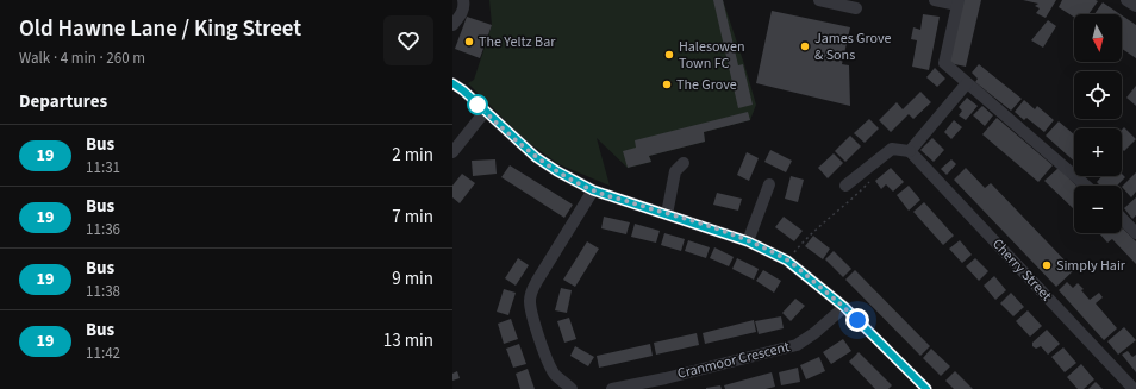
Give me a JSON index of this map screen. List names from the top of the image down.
{
  "streets": {
    "street": ["Cherry Street", "Cranmoor Crescent"]
  },
  "places": [
    "The Yeltz Bar",
    "James Grove & Sons",
    "Halesowen Town FC",
    "The Grove",
    "Simply Hair"
  ],
  "lines": ["bus line 19"],
  "north": "bottom",
  "page": {
    "heading": [
      ["Old Hawne Lane / King Street", "Walk · 4 min · 260 m"],
      "Departures"
    ],
    "map_buttons": ["+", "−"],
    "list": [
      {
        "mark": "19",
        "name": "Bus",
        "note": "11:31",
        "value": "2 min"
      },
      {
        "mark": "19",
        "name": "Bus",
        "note": "11:36",
        "value": "7 min"
      },
      {
        "mark": "19",
        "name": "Bus",
        "note": "11:38",
        "value": "9 min"
      },
      {
        "mark": "19",
        "name": "Bus",
        "note": "11:42",
        "value": "13 min"
      }
    ]
  }
}
